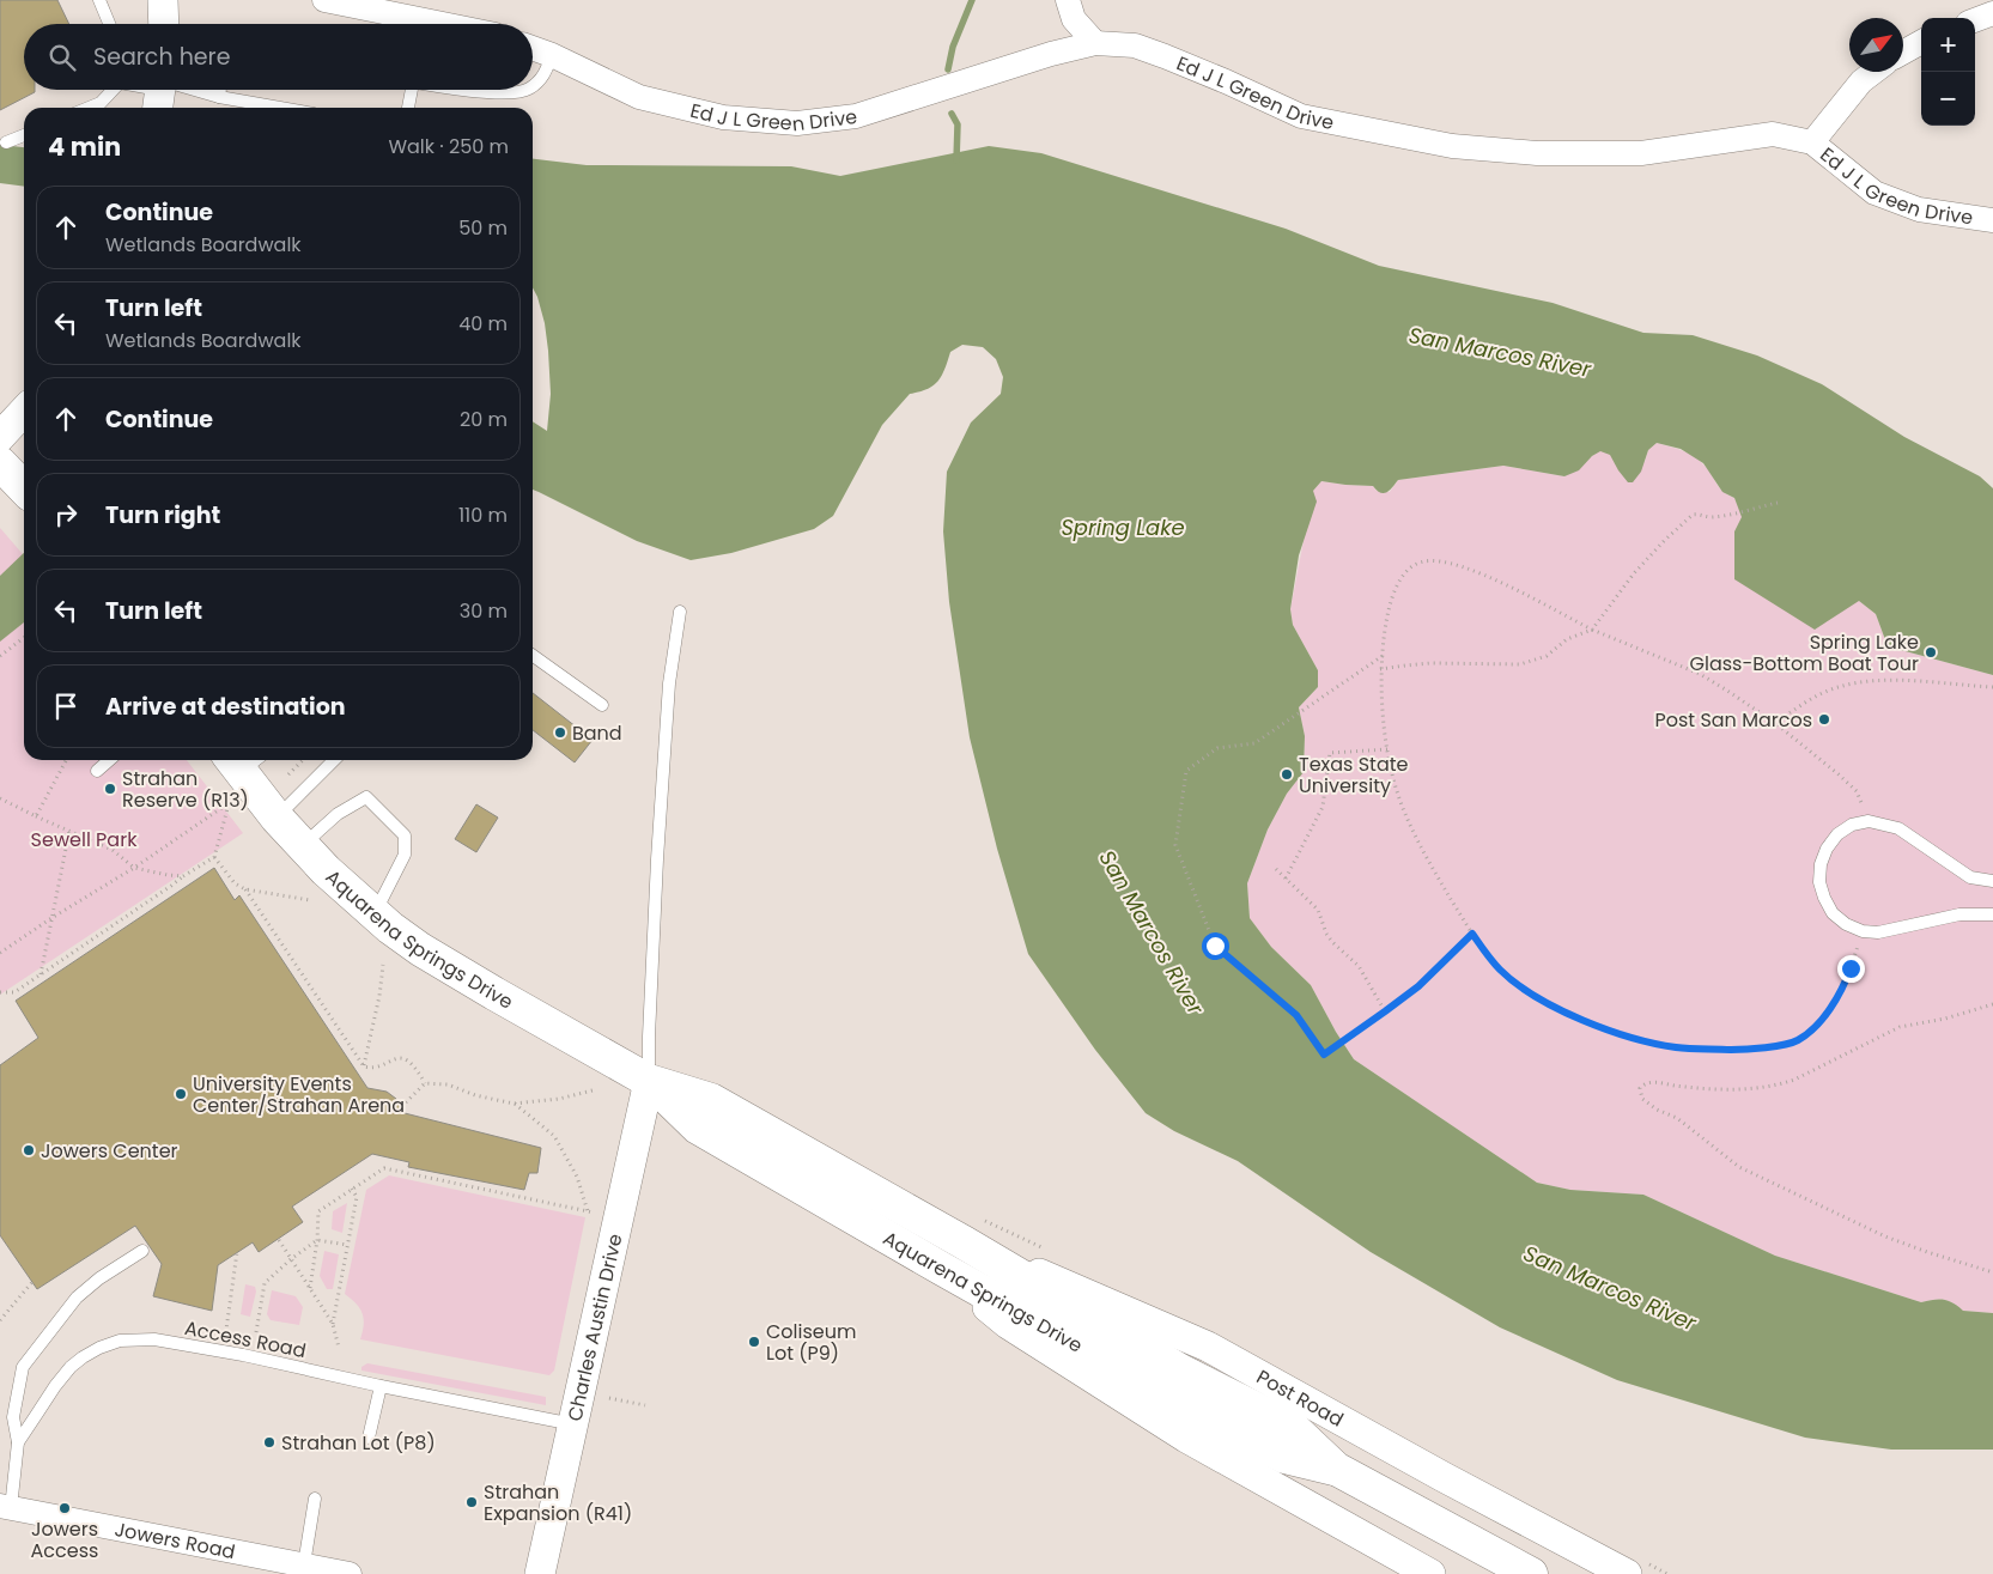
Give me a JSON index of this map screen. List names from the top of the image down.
{
  "streets": {
    "main road": ["Aquarena Springs Drive"],
    "street": [
      "Ed J L Green Drive",
      "Charles Austin Drive",
      "Post Road",
      "Jowers Road"
    ],
    "lane": ["Access Road"]
  },
  "crossings": [
    ["Aquarena Springs Drive", "Charles Austin Drive"],
    ["Aquarena Springs Drive", "Post Road"],
    ["Charles Austin Drive", "Access Road"],
    ["Access Road", "Jowers Road"]
  ],
  "water": ["San Marcos River", "Spring Lake"],
  "parks": ["Sewell Park"],
  "places": [
    "Spring Lake Glass-Bottom Boat Tour",
    "Post San Marcos",
    "Band",
    "Texas State University",
    "Strahan Reserve (R13)",
    "University Events Center/Strahan Arena",
    "Jowers Center",
    "Coliseum Lot (P9)",
    "Strahan Lot (P8)",
    "Strahan Expansion (R41)",
    "Jowers Access"
  ],
  "north": "top right",
  "page": {
    "map_buttons": ["+", "−"],
    "search": "Search here",
    "heading": ["4 min", "Walk · 250 m"],
    "list": [
      ["Continue", "Wetlands Boardwalk", "50 m"],
      ["Turn left", "Wetlands Boardwalk", "40 m"],
      ["Continue", "20 m"],
      ["Turn right", "110 m"],
      ["Turn left", "30 m"],
      "Arrive at destination"
    ]
  }
}
